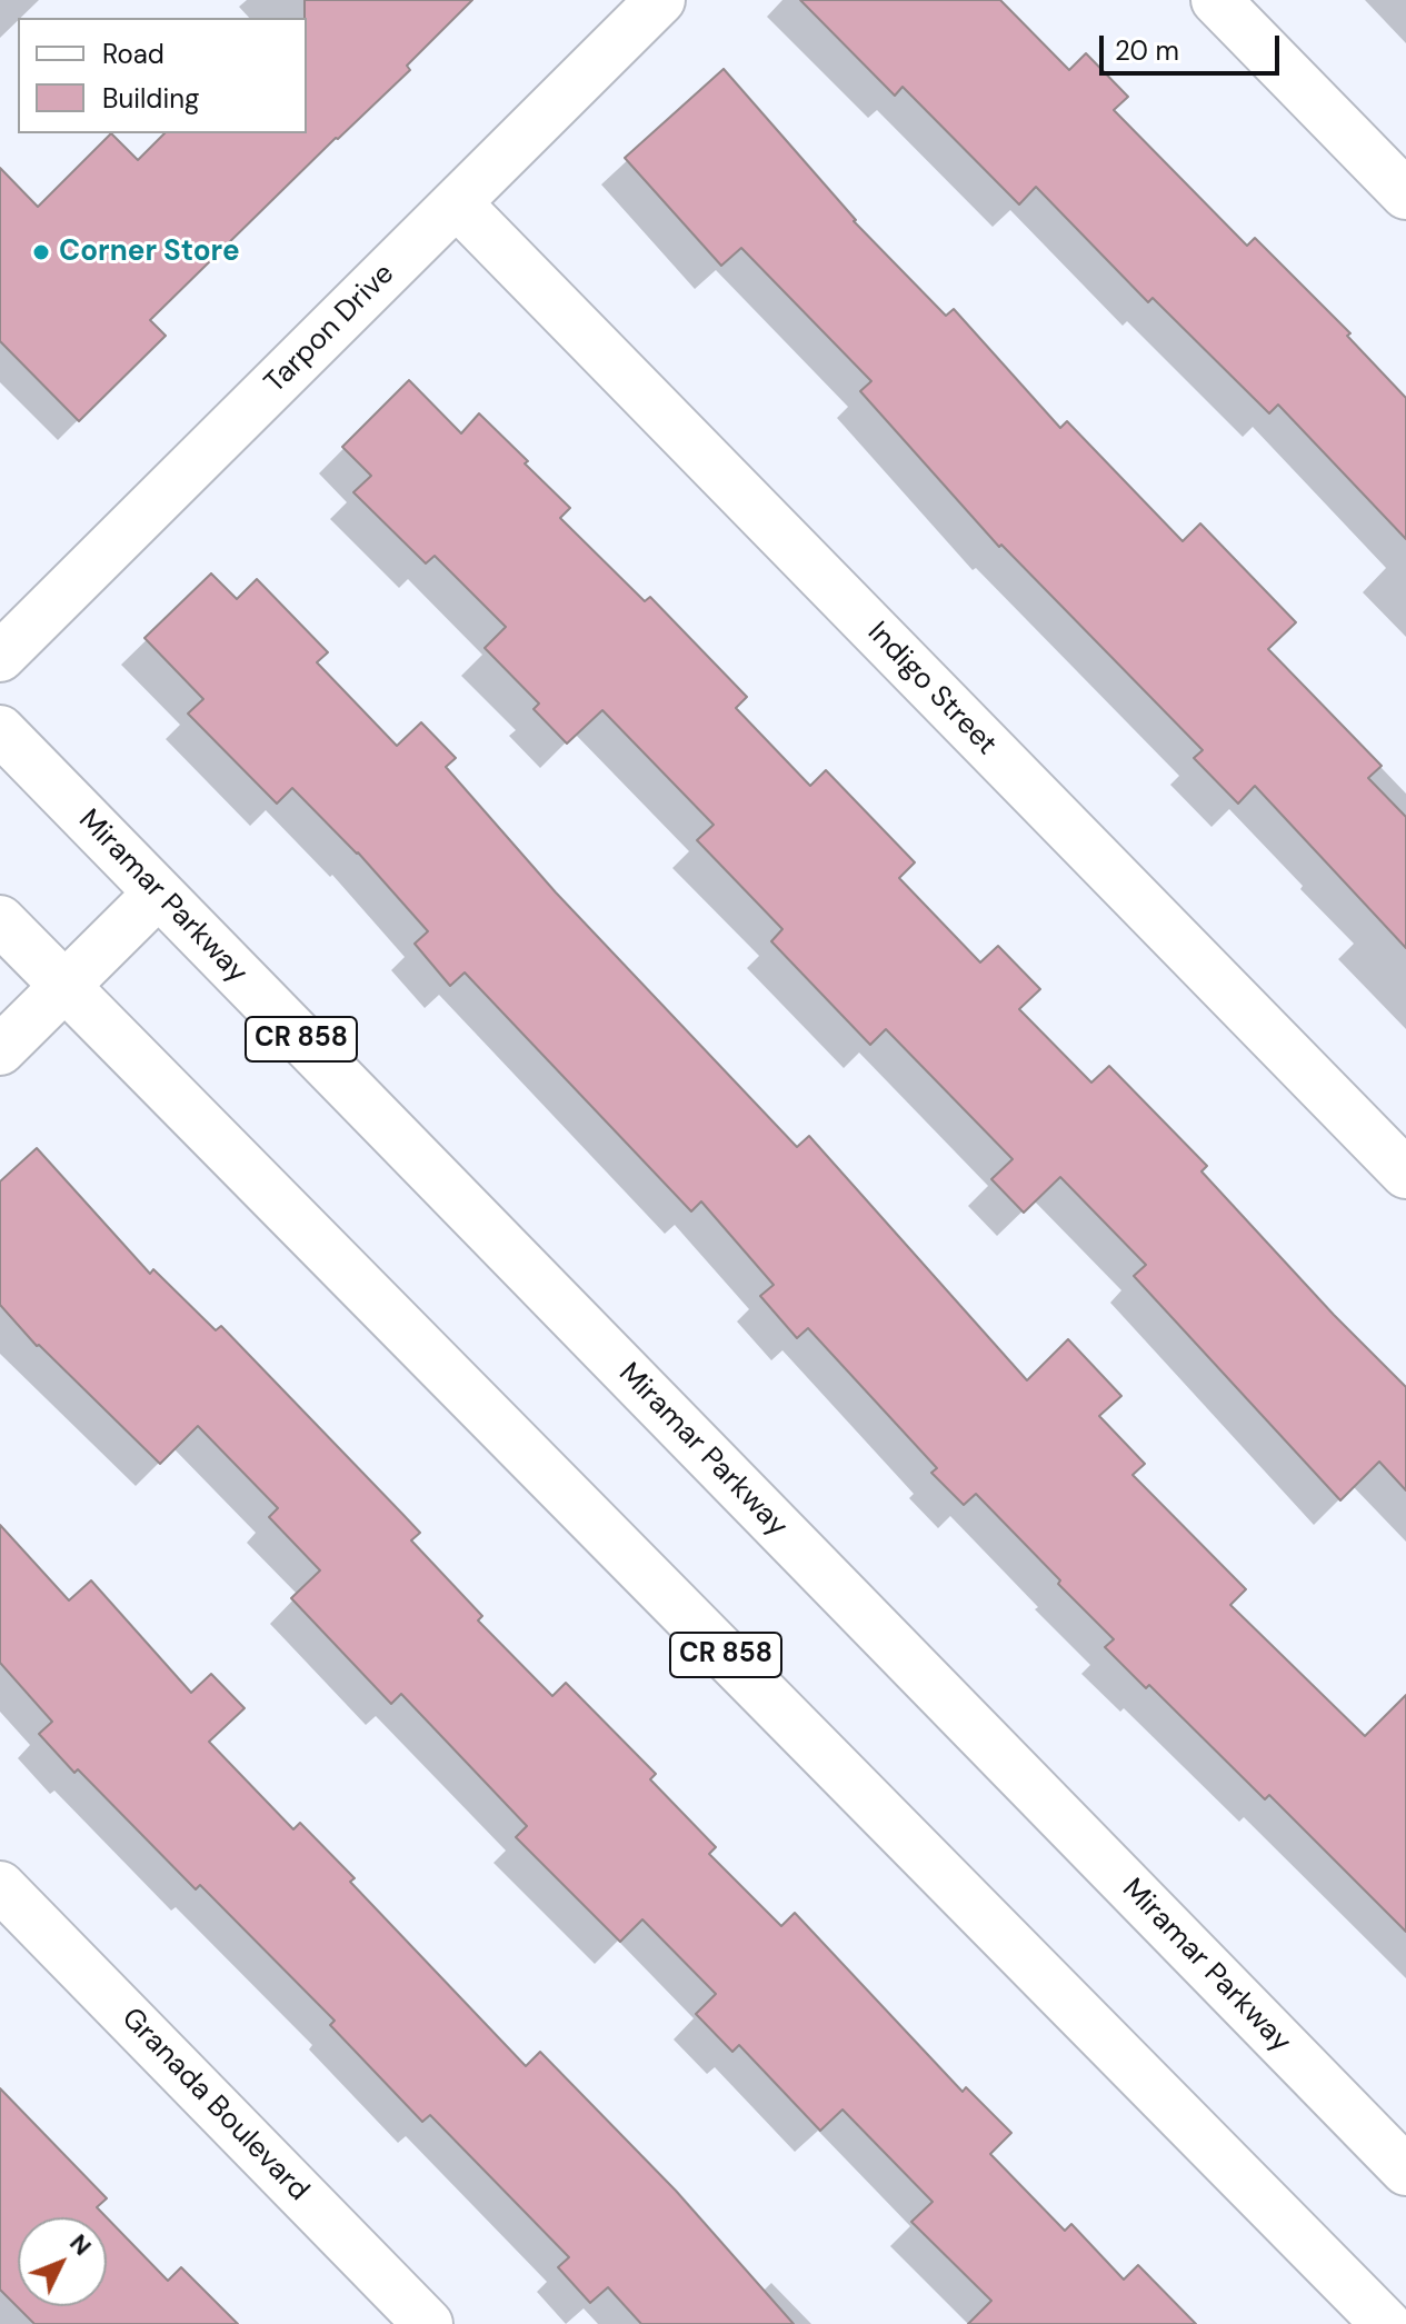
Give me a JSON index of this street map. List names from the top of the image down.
{
  "streets": {
    "main road": [
      "Tarpon Drive",
      "Indigo Street",
      "Miramar Parkway",
      "CR 858",
      "Granada Boulevard"
    ]
  },
  "crossings": [
    ["Tarpon Drive", "Indigo Street"]
  ],
  "places": ["Corner Store"],
  "legend": ["Road", "Building"],
  "scale_bar": "20 m",
  "north": "top right"
}
